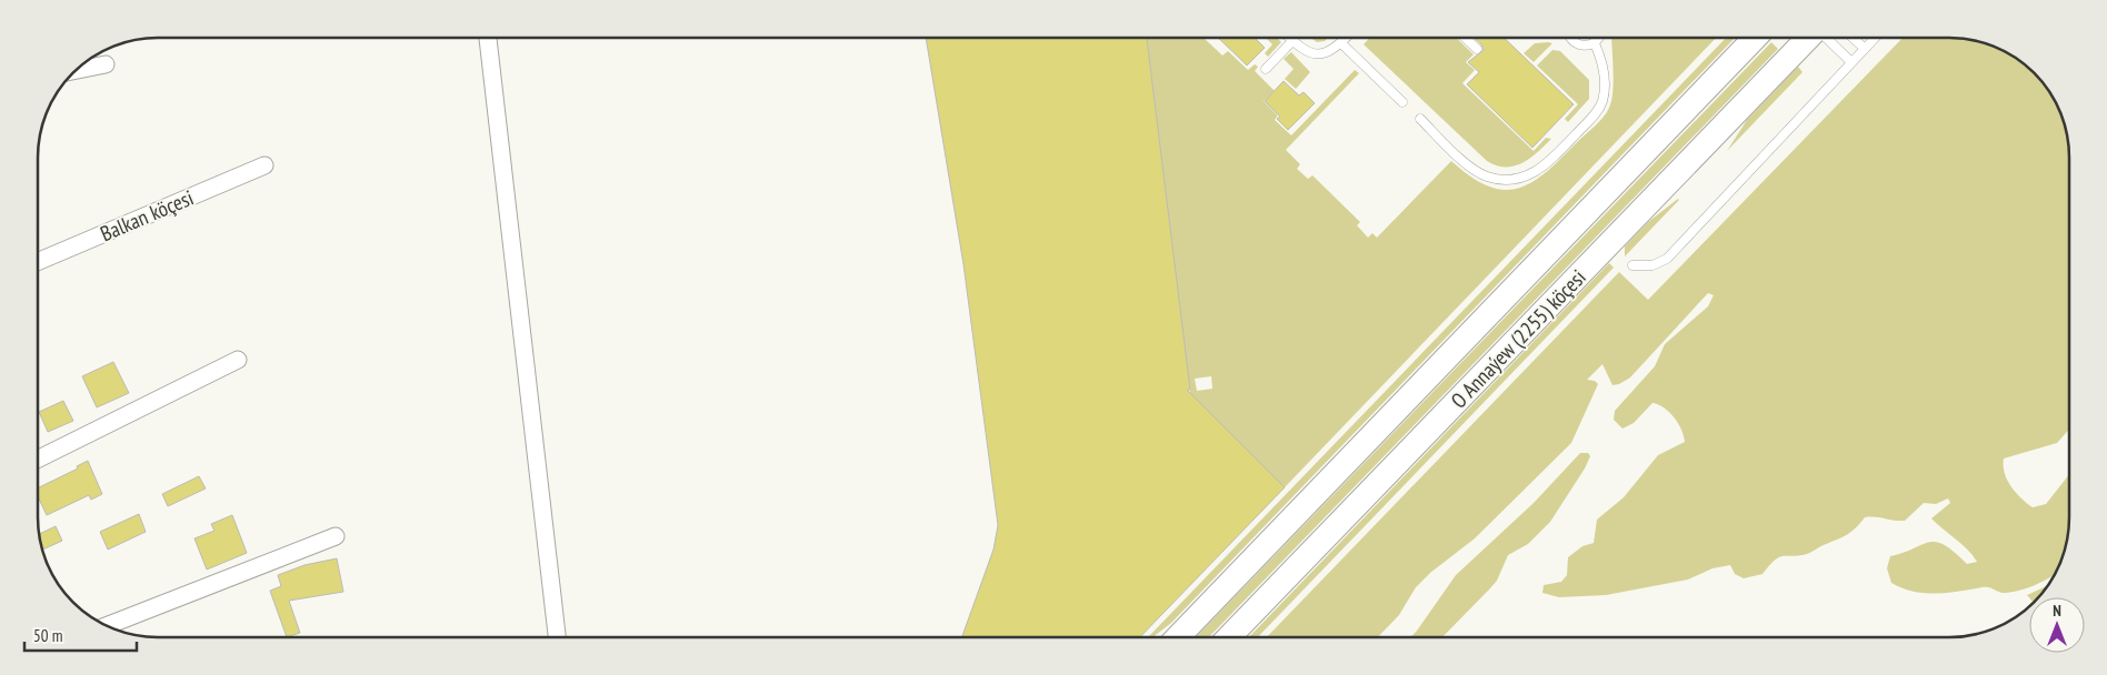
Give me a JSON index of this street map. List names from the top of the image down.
{
  "streets": {
    "main road": ["O Annaýew (2255) köçesi"],
    "street": ["Balkan köçesi"]
  },
  "scale_bar": "50 m",
  "north": "top"
}
